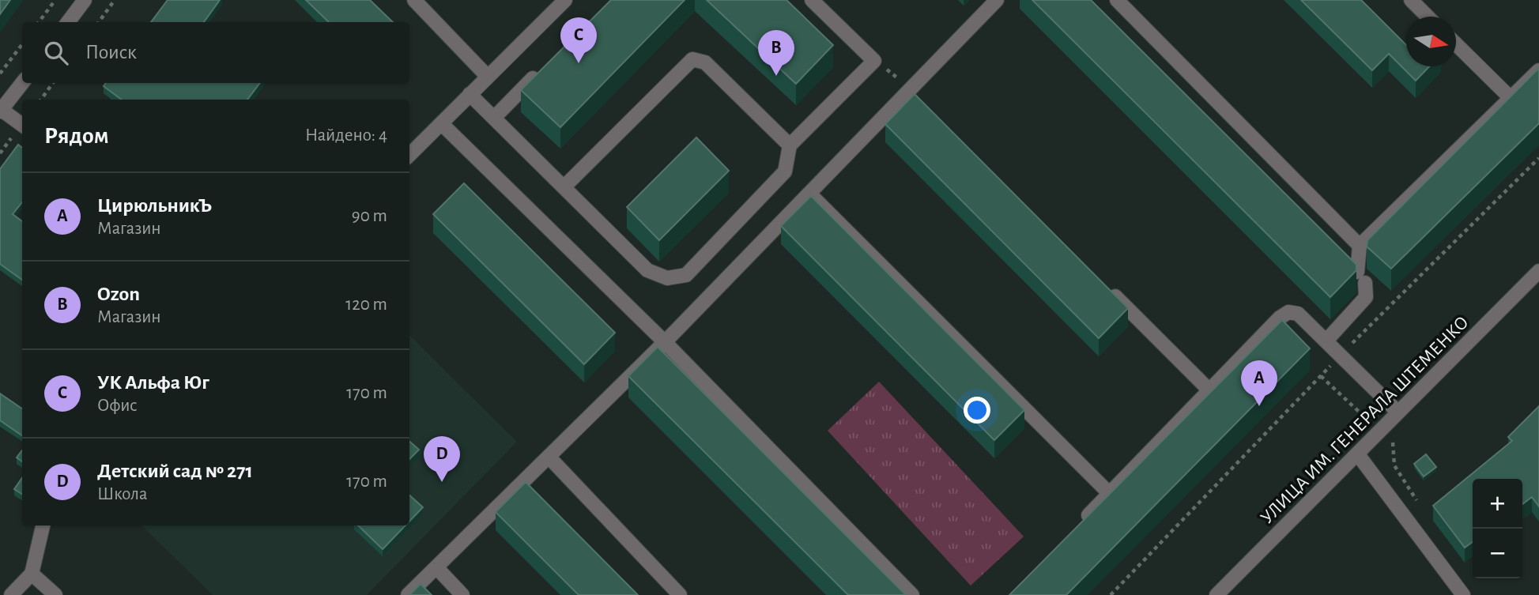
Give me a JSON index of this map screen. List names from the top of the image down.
{
  "streets": {
    "street": ["УЛИЦА ИМ. ГЕНЕРАЛА ШТЕМЕНКО"]
  },
  "north": "right",
  "page": {
    "pins": [
      "C",
      "B",
      "A",
      "D"
    ],
    "search": "Поиск",
    "heading": ["Рядом", "Найдено: 4"],
    "list": [
      {
        "mark": "A",
        "name": "ЦирюльникЪ",
        "note": "Магазин",
        "value": "90 m"
      },
      {
        "mark": "B",
        "name": "Ozon",
        "note": "Магазин",
        "value": "120 m"
      },
      {
        "mark": "C",
        "name": "УК Альфа Юг",
        "note": "Офис",
        "value": "170 m"
      },
      {
        "mark": "D",
        "name": "Детский сад № 271",
        "note": "Школа",
        "value": "170 m"
      }
    ],
    "map_buttons": ["+", "−"]
  }
}
